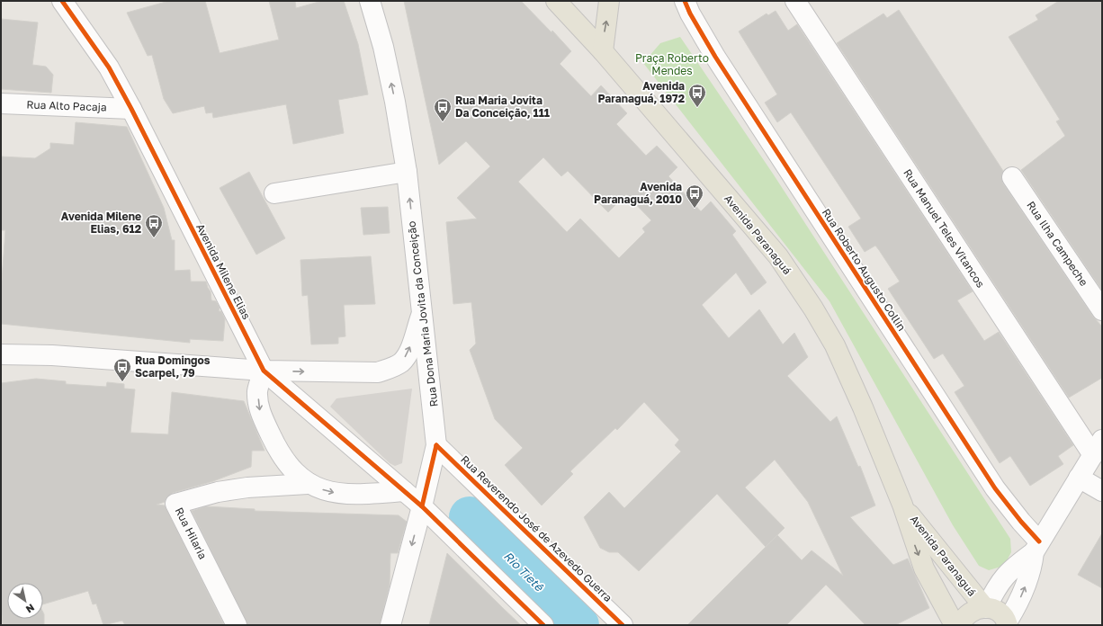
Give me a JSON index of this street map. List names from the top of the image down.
{
  "streets": {
    "main road": ["Avenida Paranaguá"],
    "street": [
      "Rua Alto Pacaja",
      "Rua Manuel Teles Vitancos",
      "Rua Ilha Campeche",
      "Rua Roberto Augusto Collin",
      "Avenida Milene Elias",
      "Rua Dona Maria Jovita da Conceição",
      "Rua Reverendo José de Azevedo Guerra",
      "Rua Hilaria"
    ]
  },
  "crossings": [
    ["Rua Alto Pacaja", "Avenida Milene Elias"],
    ["Avenida Milene Elias", "Rua Dona Maria Jovita da Conceição"],
    ["Rua Dona Maria Jovita da Conceição", "Rua Reverendo José de Azevedo Guerra"]
  ],
  "water": ["Rio Tietê"],
  "parks": ["Praça Roberto Mendes"],
  "places": {
    "bus stop": [
      "Avenida Paranaguá, 1972",
      "Rua Maria Jovita Da Conceição, 111",
      "Avenida Paranaguá, 2010",
      "Avenida Milene Elias, 612",
      "Rua Domingos Scarpel, 79"
    ]
  },
  "north": "bottom right"
}
